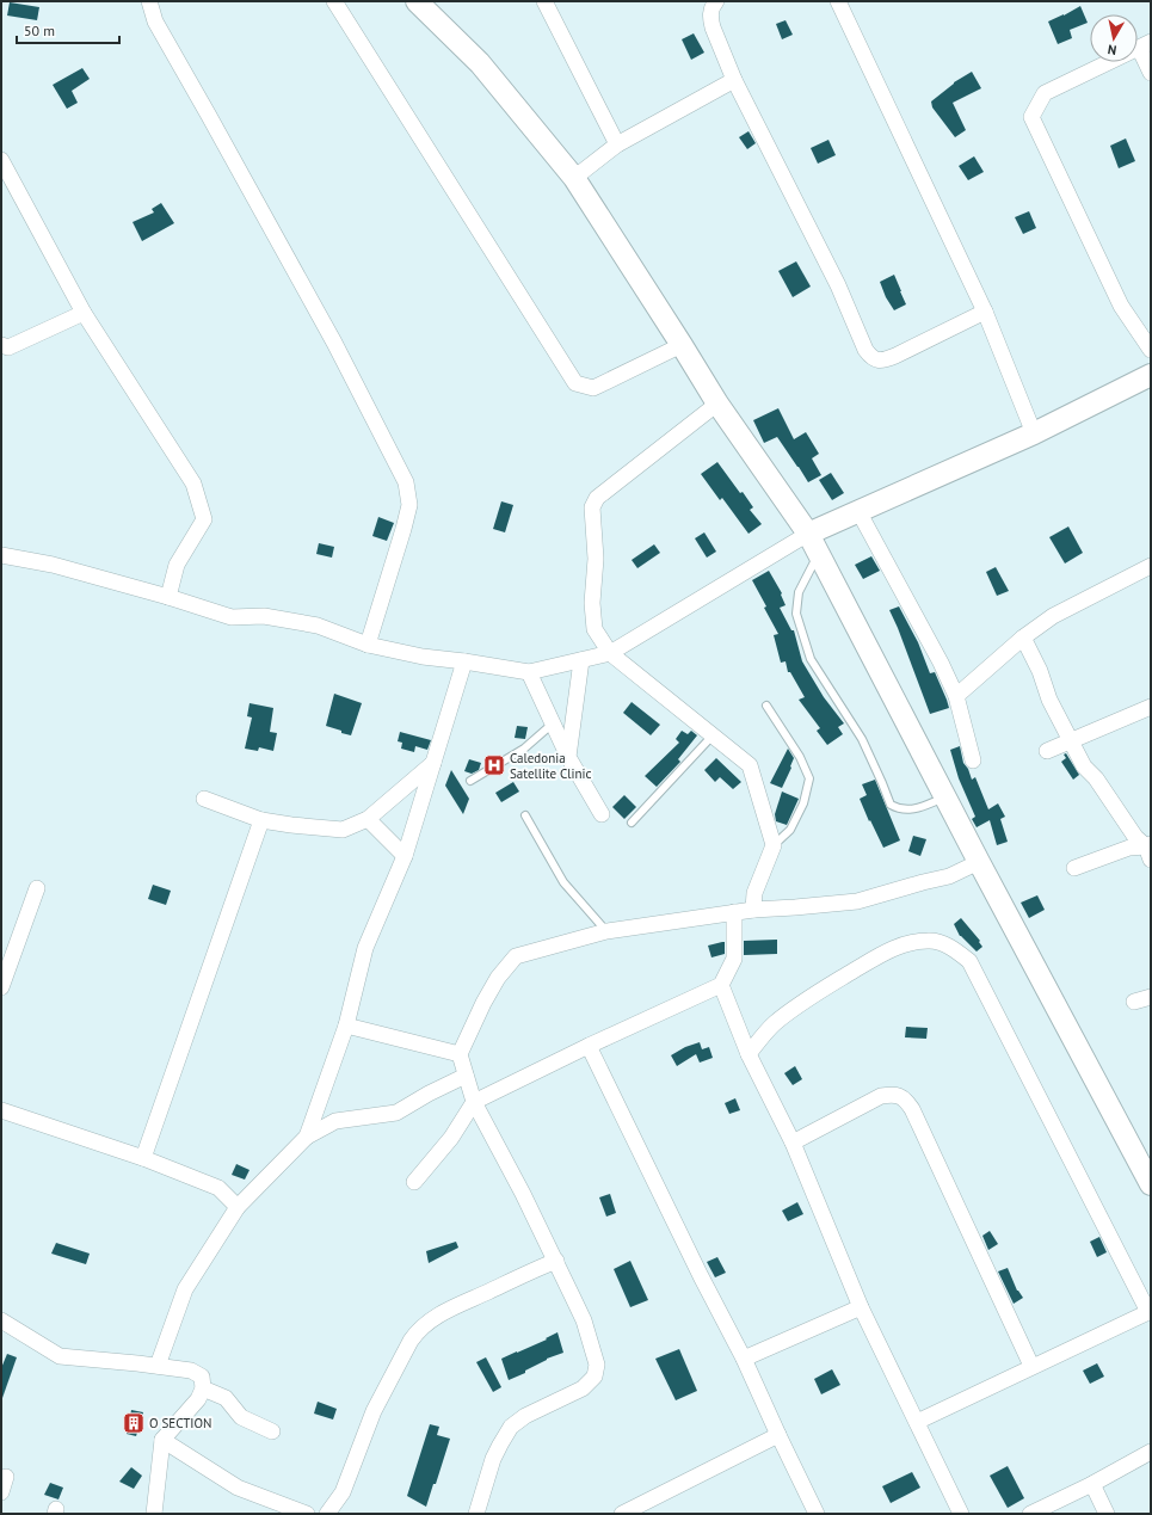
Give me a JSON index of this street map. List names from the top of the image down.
{
  "places": {
    "hospital": ["Caledonia Satellite Clinic"],
    "building": ["O SECTION"]
  },
  "scale_bar": "50 m",
  "north": "bottom"
}
